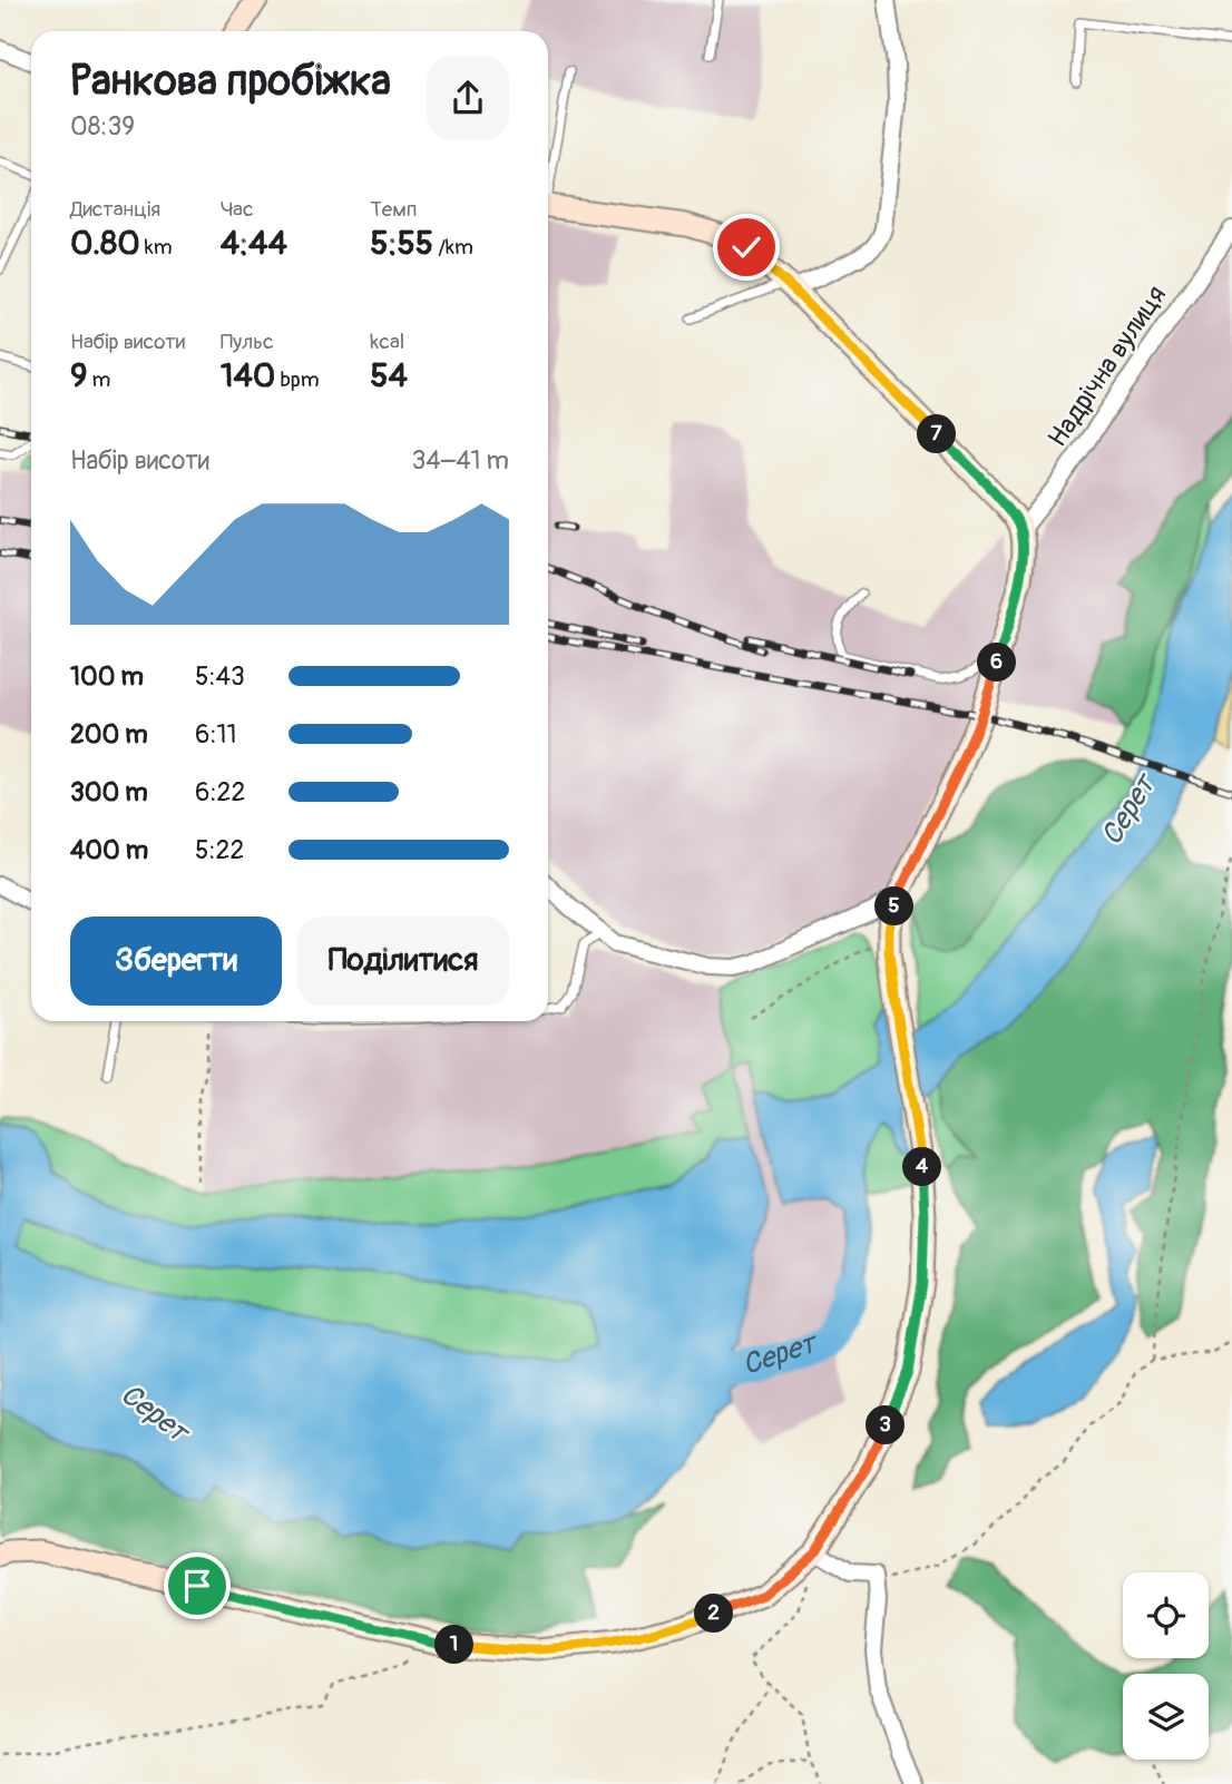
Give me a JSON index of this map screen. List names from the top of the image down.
{
  "streets": {
    "street": ["Надрічна вулиця"]
  },
  "water": ["Серет"],
  "page": {
    "heading": ["Ранкова пробіжка", "08:39"],
    "stats": [
      ["Дистанція", "0.80 km"],
      ["Час", "4:44"],
      ["Темп", "5:55 /km"],
      ["Набір висоти", "9 m"],
      ["Пульс", "140 bpm"],
      ["kcal", "54"]
    ],
    "pins": [
      "7",
      "6",
      "5",
      "4",
      "3",
      "2",
      "1"
    ],
    "chart": ["Набір висоти", "34–41 m"],
    "list": [
      {
        "name": "100 m",
        "note": "5:43"
      },
      {
        "name": "200 m",
        "note": "6:11"
      },
      {
        "name": "300 m",
        "note": "6:22"
      },
      {
        "name": "400 m",
        "note": "5:22"
      }
    ],
    "buttons": ["Зберегти", "Поділитися"]
  }
}
